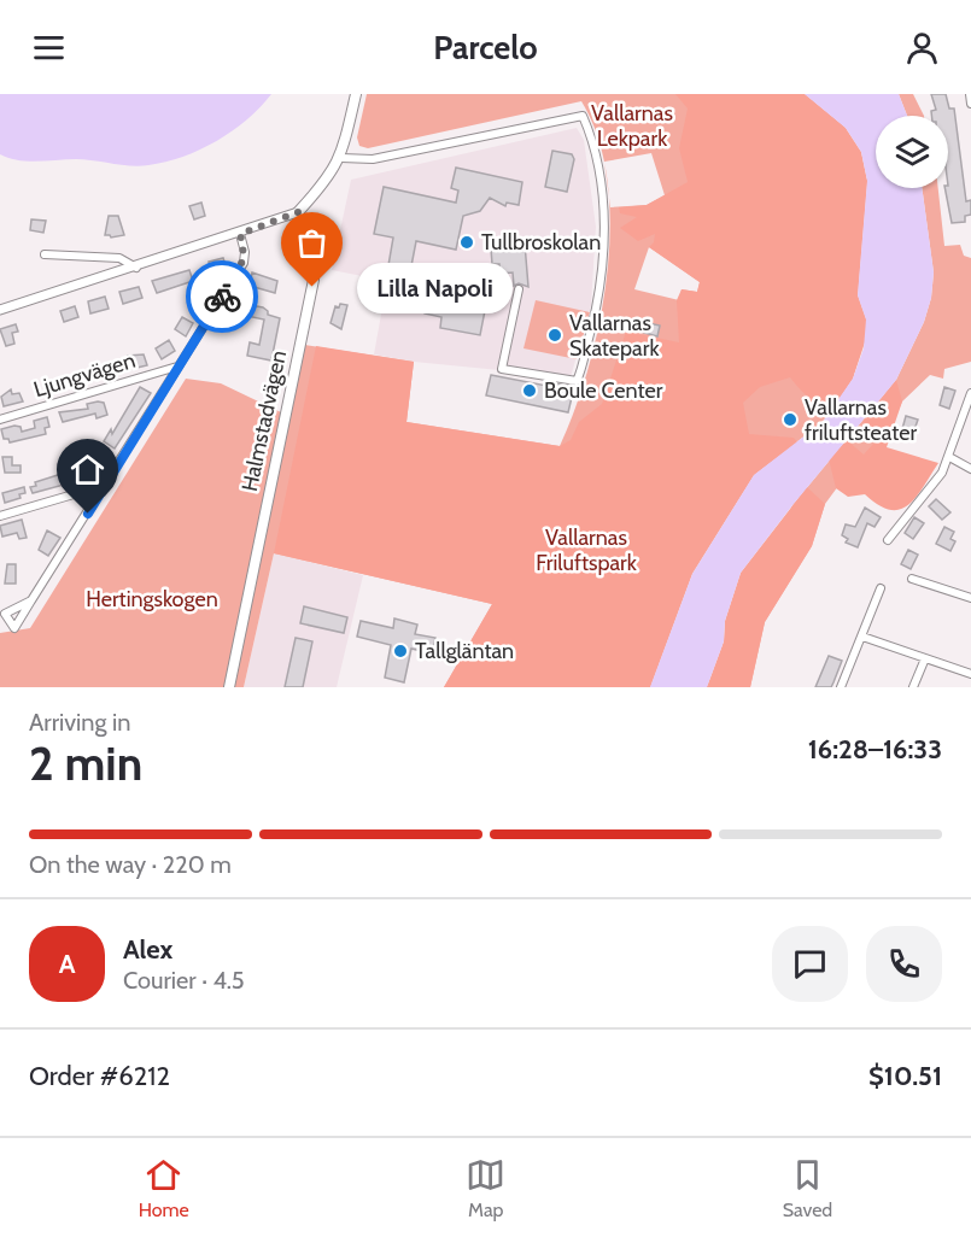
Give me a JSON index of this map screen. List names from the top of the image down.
{
  "streets": {
    "main road": ["Halmstadvägen"],
    "street": ["Ljungvägen"]
  },
  "parks": ["Vallarnas Lekpark", "Vallarnas Friluftspark", "Hertingskogen"],
  "places": [
    "Tullbroskolan",
    "Lilla Napoli",
    "Vallarnas Skatepark",
    "Boule Center",
    "Vallarnas friluftsteater",
    "Tallgläntan"
  ],
  "page": {
    "header": "Parcelo",
    "bubble": "Lilla Napoli",
    "heading": ["2 min", "Arriving in", "16:28–16:33"],
    "panel": [
      "Alex",
      "Courier · 4.5",
      "Order #6212",
      "$10.51"
    ],
    "bar": "On the way · 220 m",
    "round": "A",
    "tabs": ["Home", "Map", "Saved"]
  }
}
